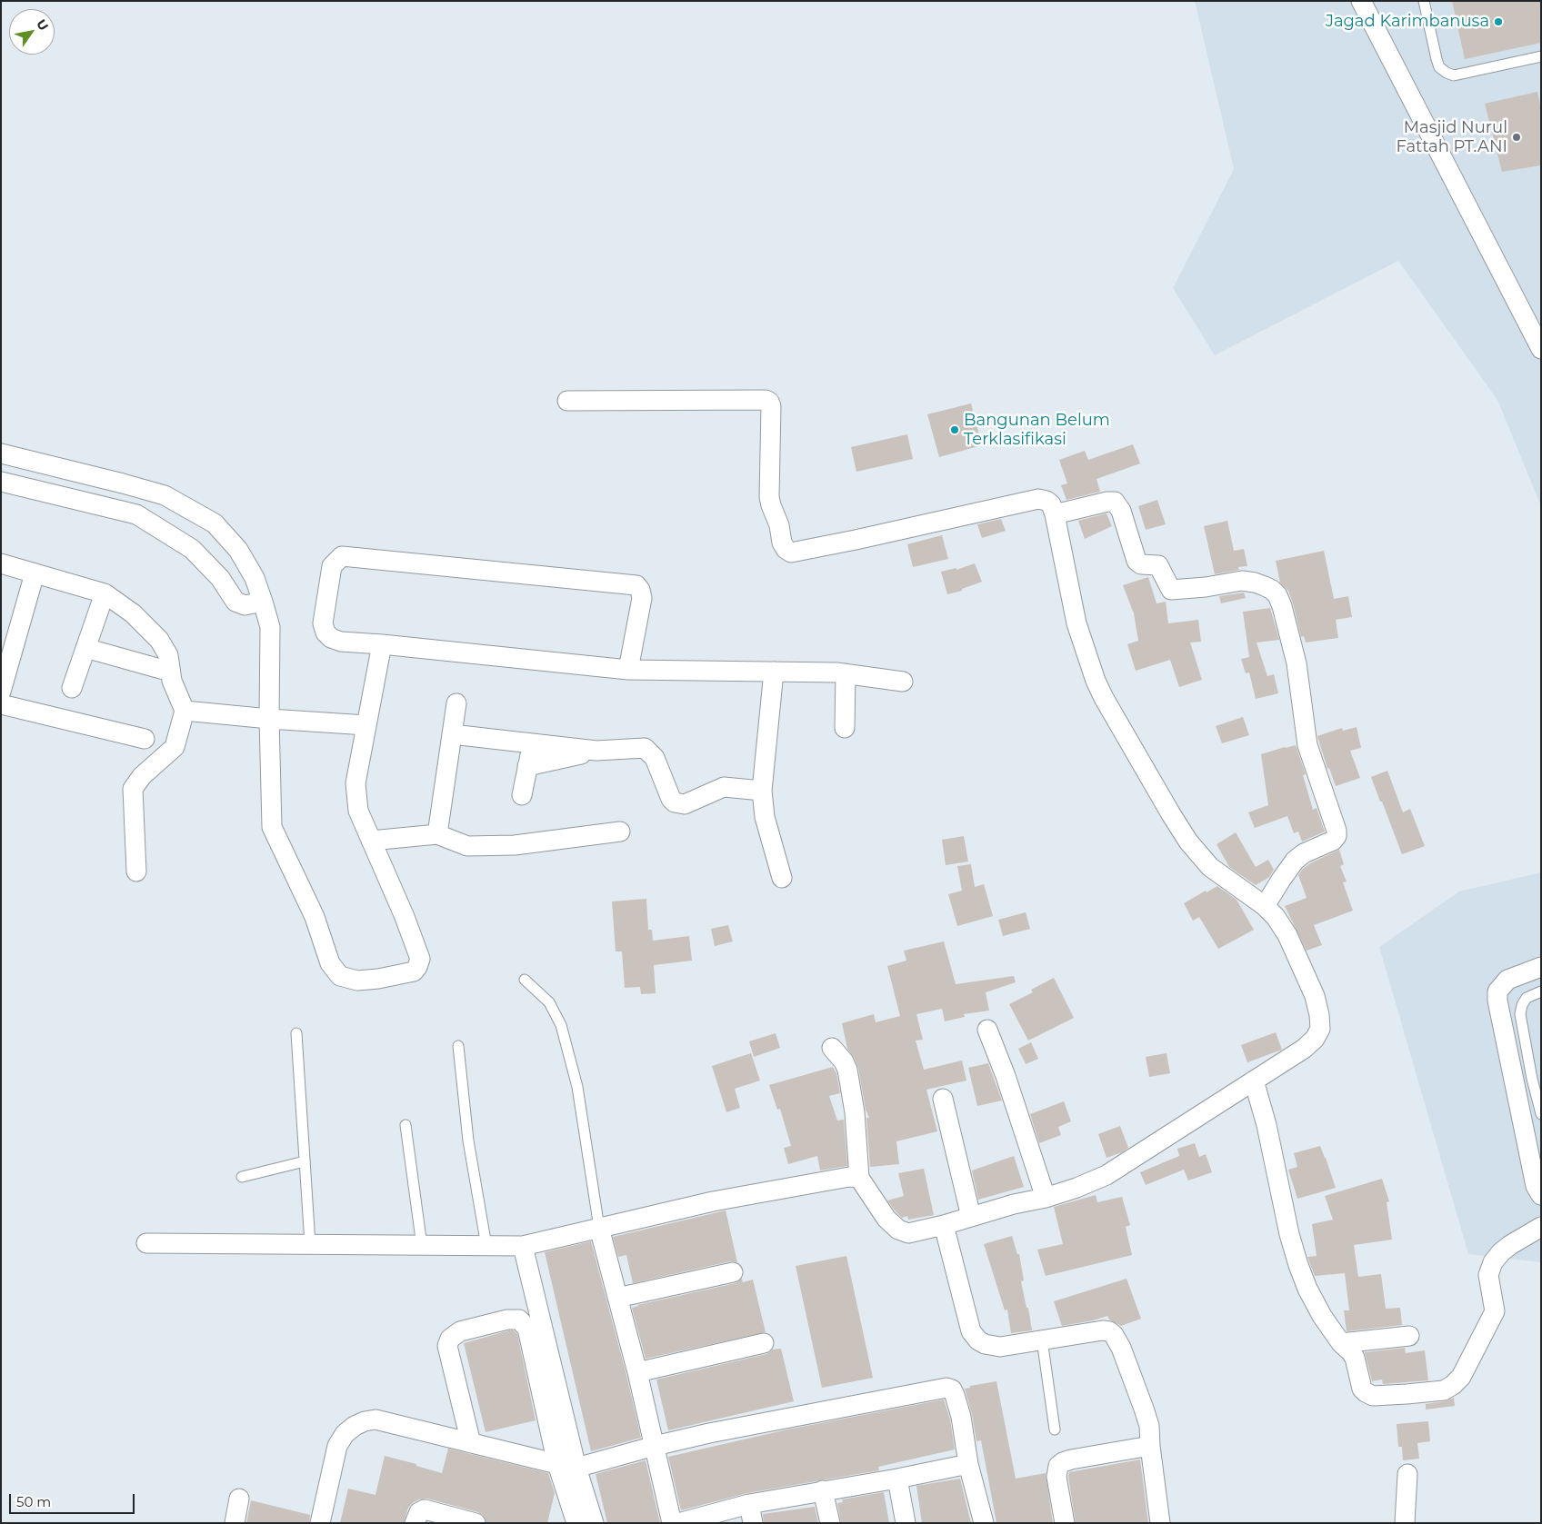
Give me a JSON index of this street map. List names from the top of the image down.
{
  "places": ["Jagad Karimbanusa", "Masjid Nurul Fattah PT.ANI", "Bangunan Belum Terklasifikasi"],
  "scale_bar": "50 m",
  "north": "top right"
}
